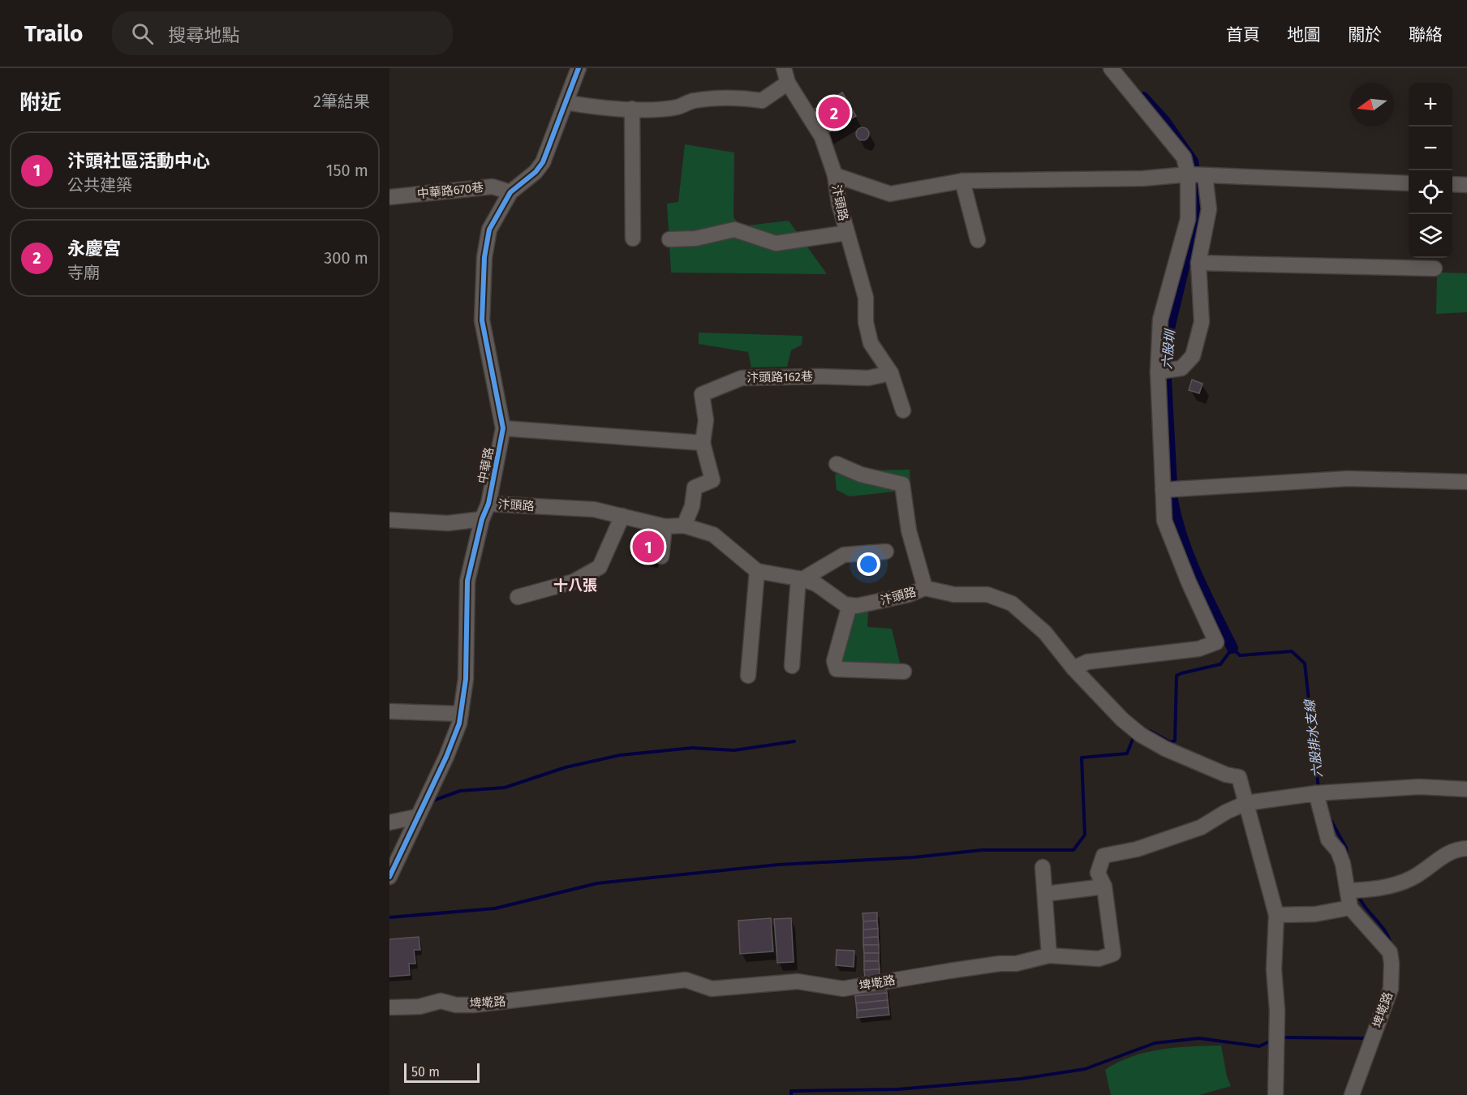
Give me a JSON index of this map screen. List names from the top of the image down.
{
  "streets": {
    "street": [
      "中華路670巷",
      "汴頭路",
      "汴頭路162巷",
      "中華路",
      "埤墘路"
    ]
  },
  "crossings": [
    ["中華路670巷", "中華路"],
    ["汴頭路", "汴頭路162巷"],
    ["汴頭路", "中華路"],
    ["汴頭路", "埤墘路"]
  ],
  "districts": ["十八張"],
  "water": ["六股圳", "六股排水支線"],
  "scale_bar": "50 m",
  "north": "left",
  "page": {
    "header": "Trailo",
    "search": "搜尋地點",
    "nav": [
      "首頁",
      "地圖",
      "關於",
      "聯絡"
    ],
    "heading": ["附近", "2筆結果"],
    "map_buttons": ["+", "−"],
    "pins": ["2", "1"],
    "list": [
      {
        "mark": "1",
        "name": "汴頭社區活動中心",
        "note": "公共建築",
        "value": "150 m"
      },
      {
        "mark": "2",
        "name": "永慶宮",
        "note": "寺廟",
        "value": "300 m"
      }
    ],
    "scale": "50 m"
  }
}
